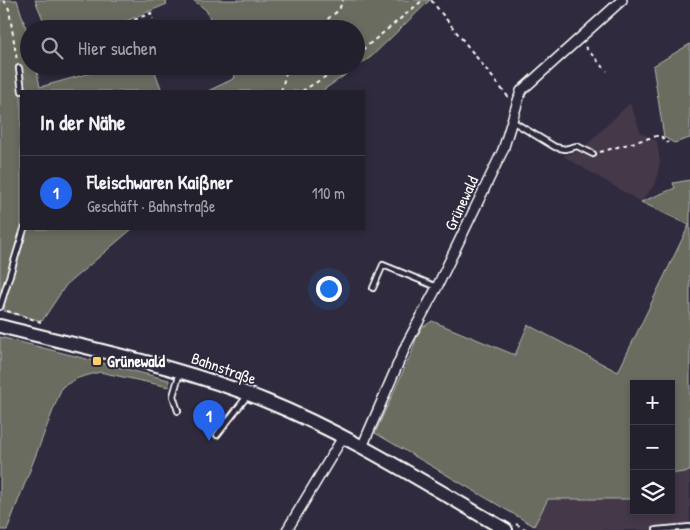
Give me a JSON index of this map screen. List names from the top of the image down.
{
  "streets": {
    "main road": ["Bahnstraße"],
    "street": ["Grünewald"]
  },
  "crossings": [
    ["Grünewald", "Bahnstraße"]
  ],
  "places": {
    "transit": ["Grünewald"]
  },
  "page": {
    "search": "Hier suchen",
    "heading": "In der Nähe",
    "list": [
      {
        "mark": "1",
        "name": "Fleischwaren Kaißner",
        "note": "Geschäft · Bahnstraße",
        "value": "110 m"
      }
    ],
    "map_buttons": ["+", "−"],
    "pins": "1"
  }
}
